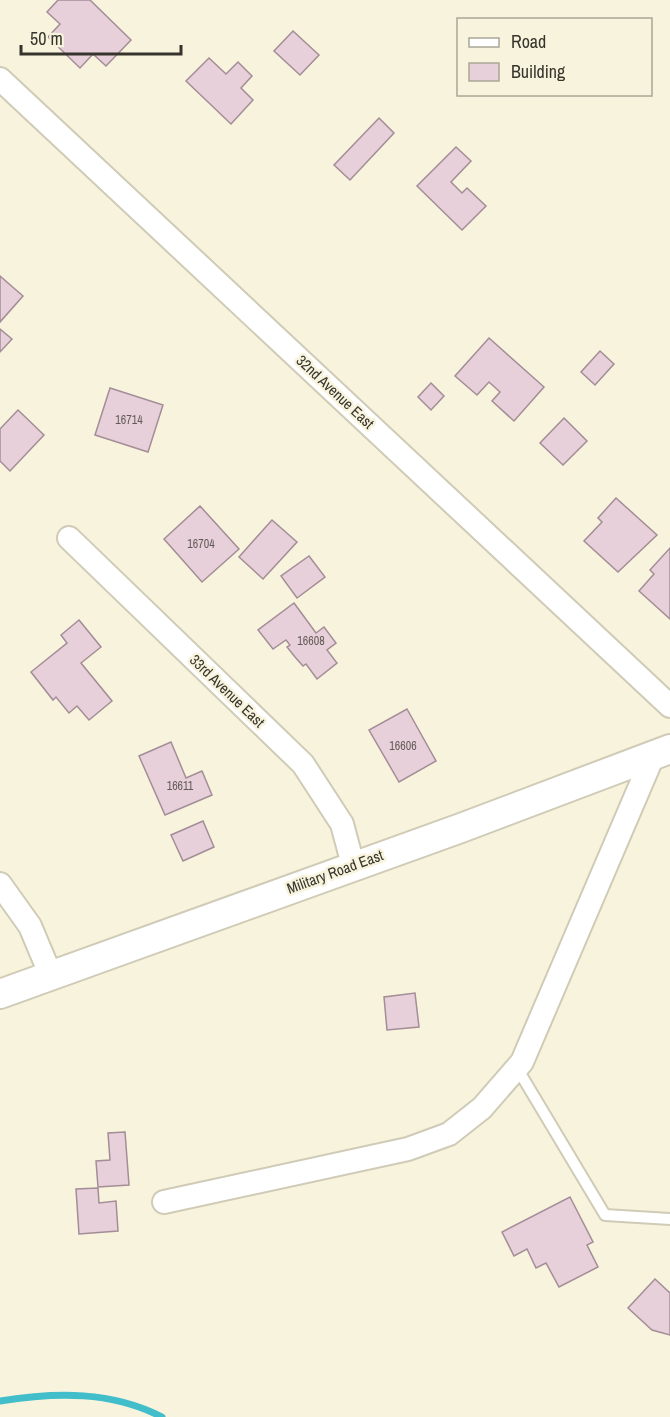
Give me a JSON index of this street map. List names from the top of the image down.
{
  "streets": {
    "street": ["32nd Avenue East", "33rd Avenue East", "Military Road East"]
  },
  "crossings": [
    ["33rd Avenue East", "Military Road East"]
  ],
  "house_numbers": [
    "16714",
    "16704",
    "16608",
    "16606",
    "16611"
  ],
  "legend": ["Road", "Building"],
  "scale_bar": "50 m"
}
